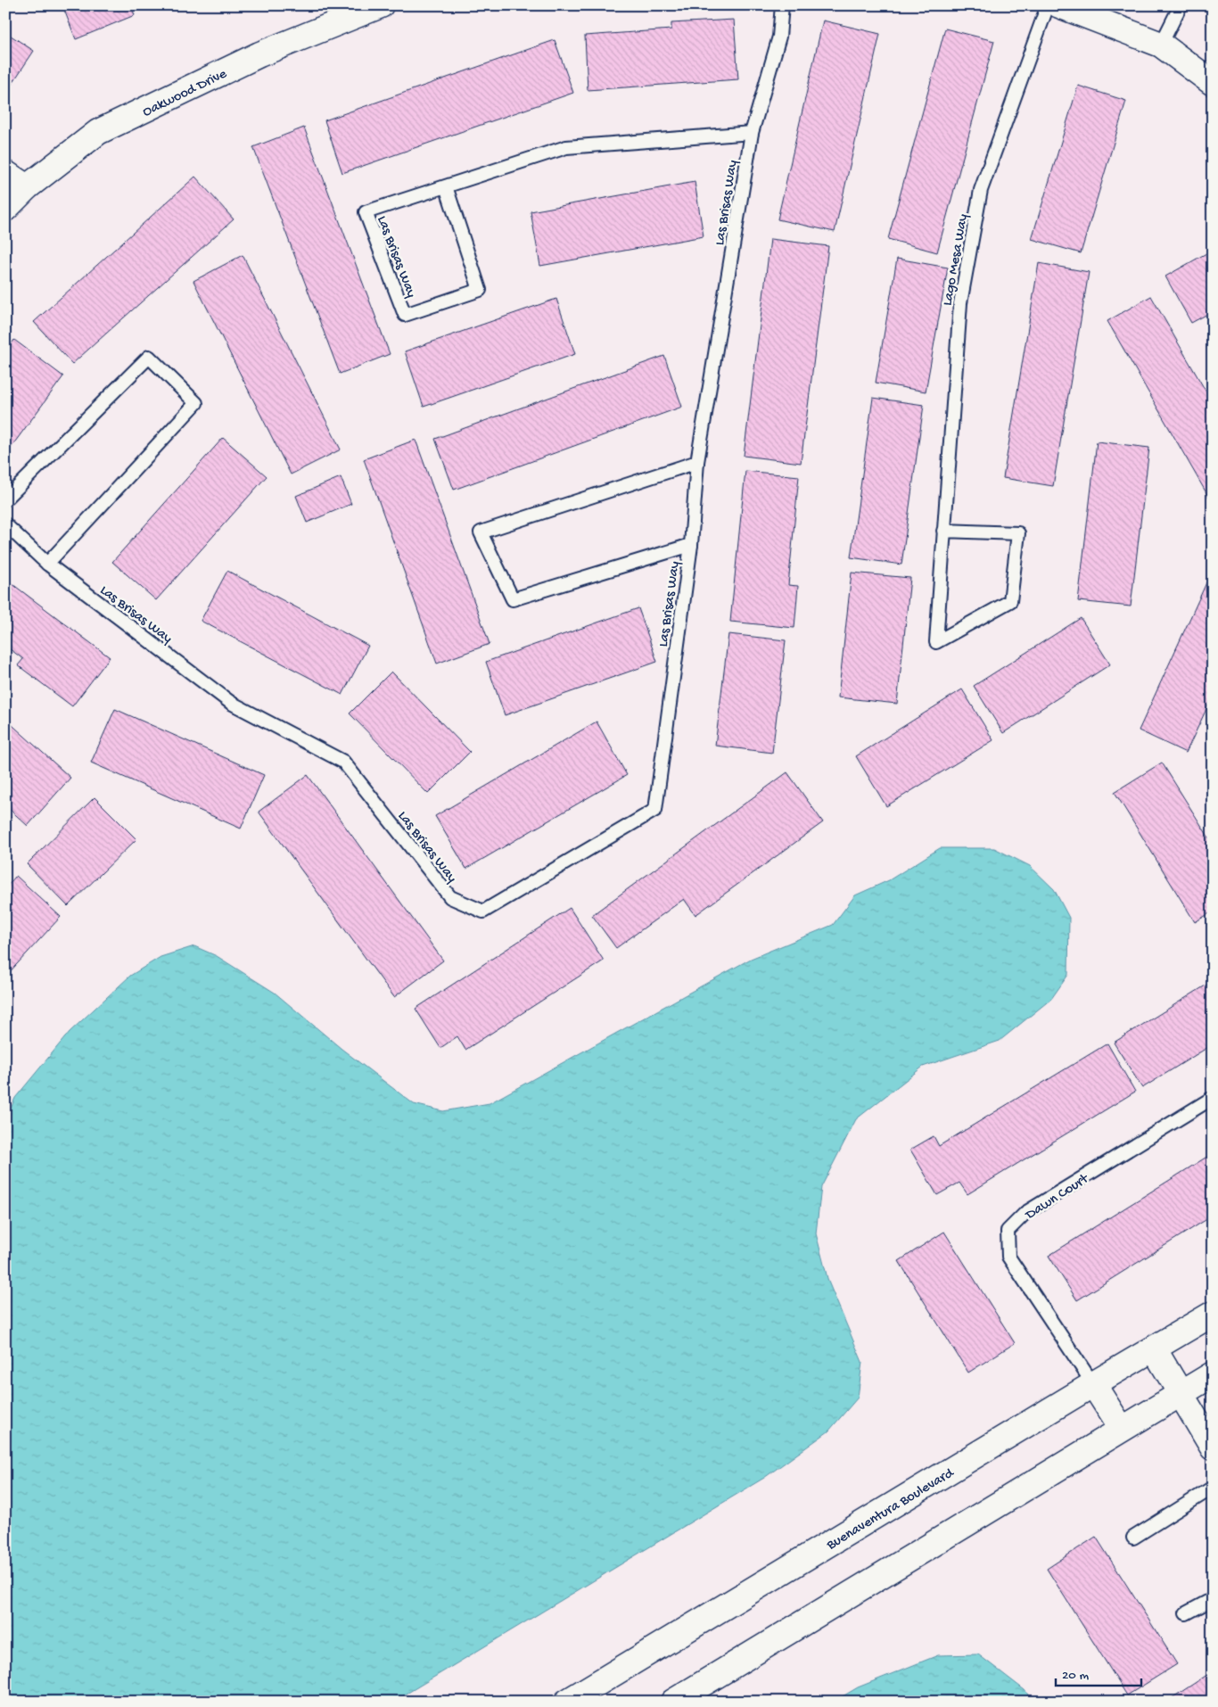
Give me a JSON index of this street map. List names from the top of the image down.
{
  "streets": {
    "main road": ["Oakwood Drive", "Dawn Court", "Buenaventura Boulevard"],
    "lane": ["Las Brisas Way", "Lago Mesa Way"]
  },
  "crossings": [
    ["Dawn Court", "Buenaventura Boulevard"]
  ],
  "scale_bar": "20 m"
}
